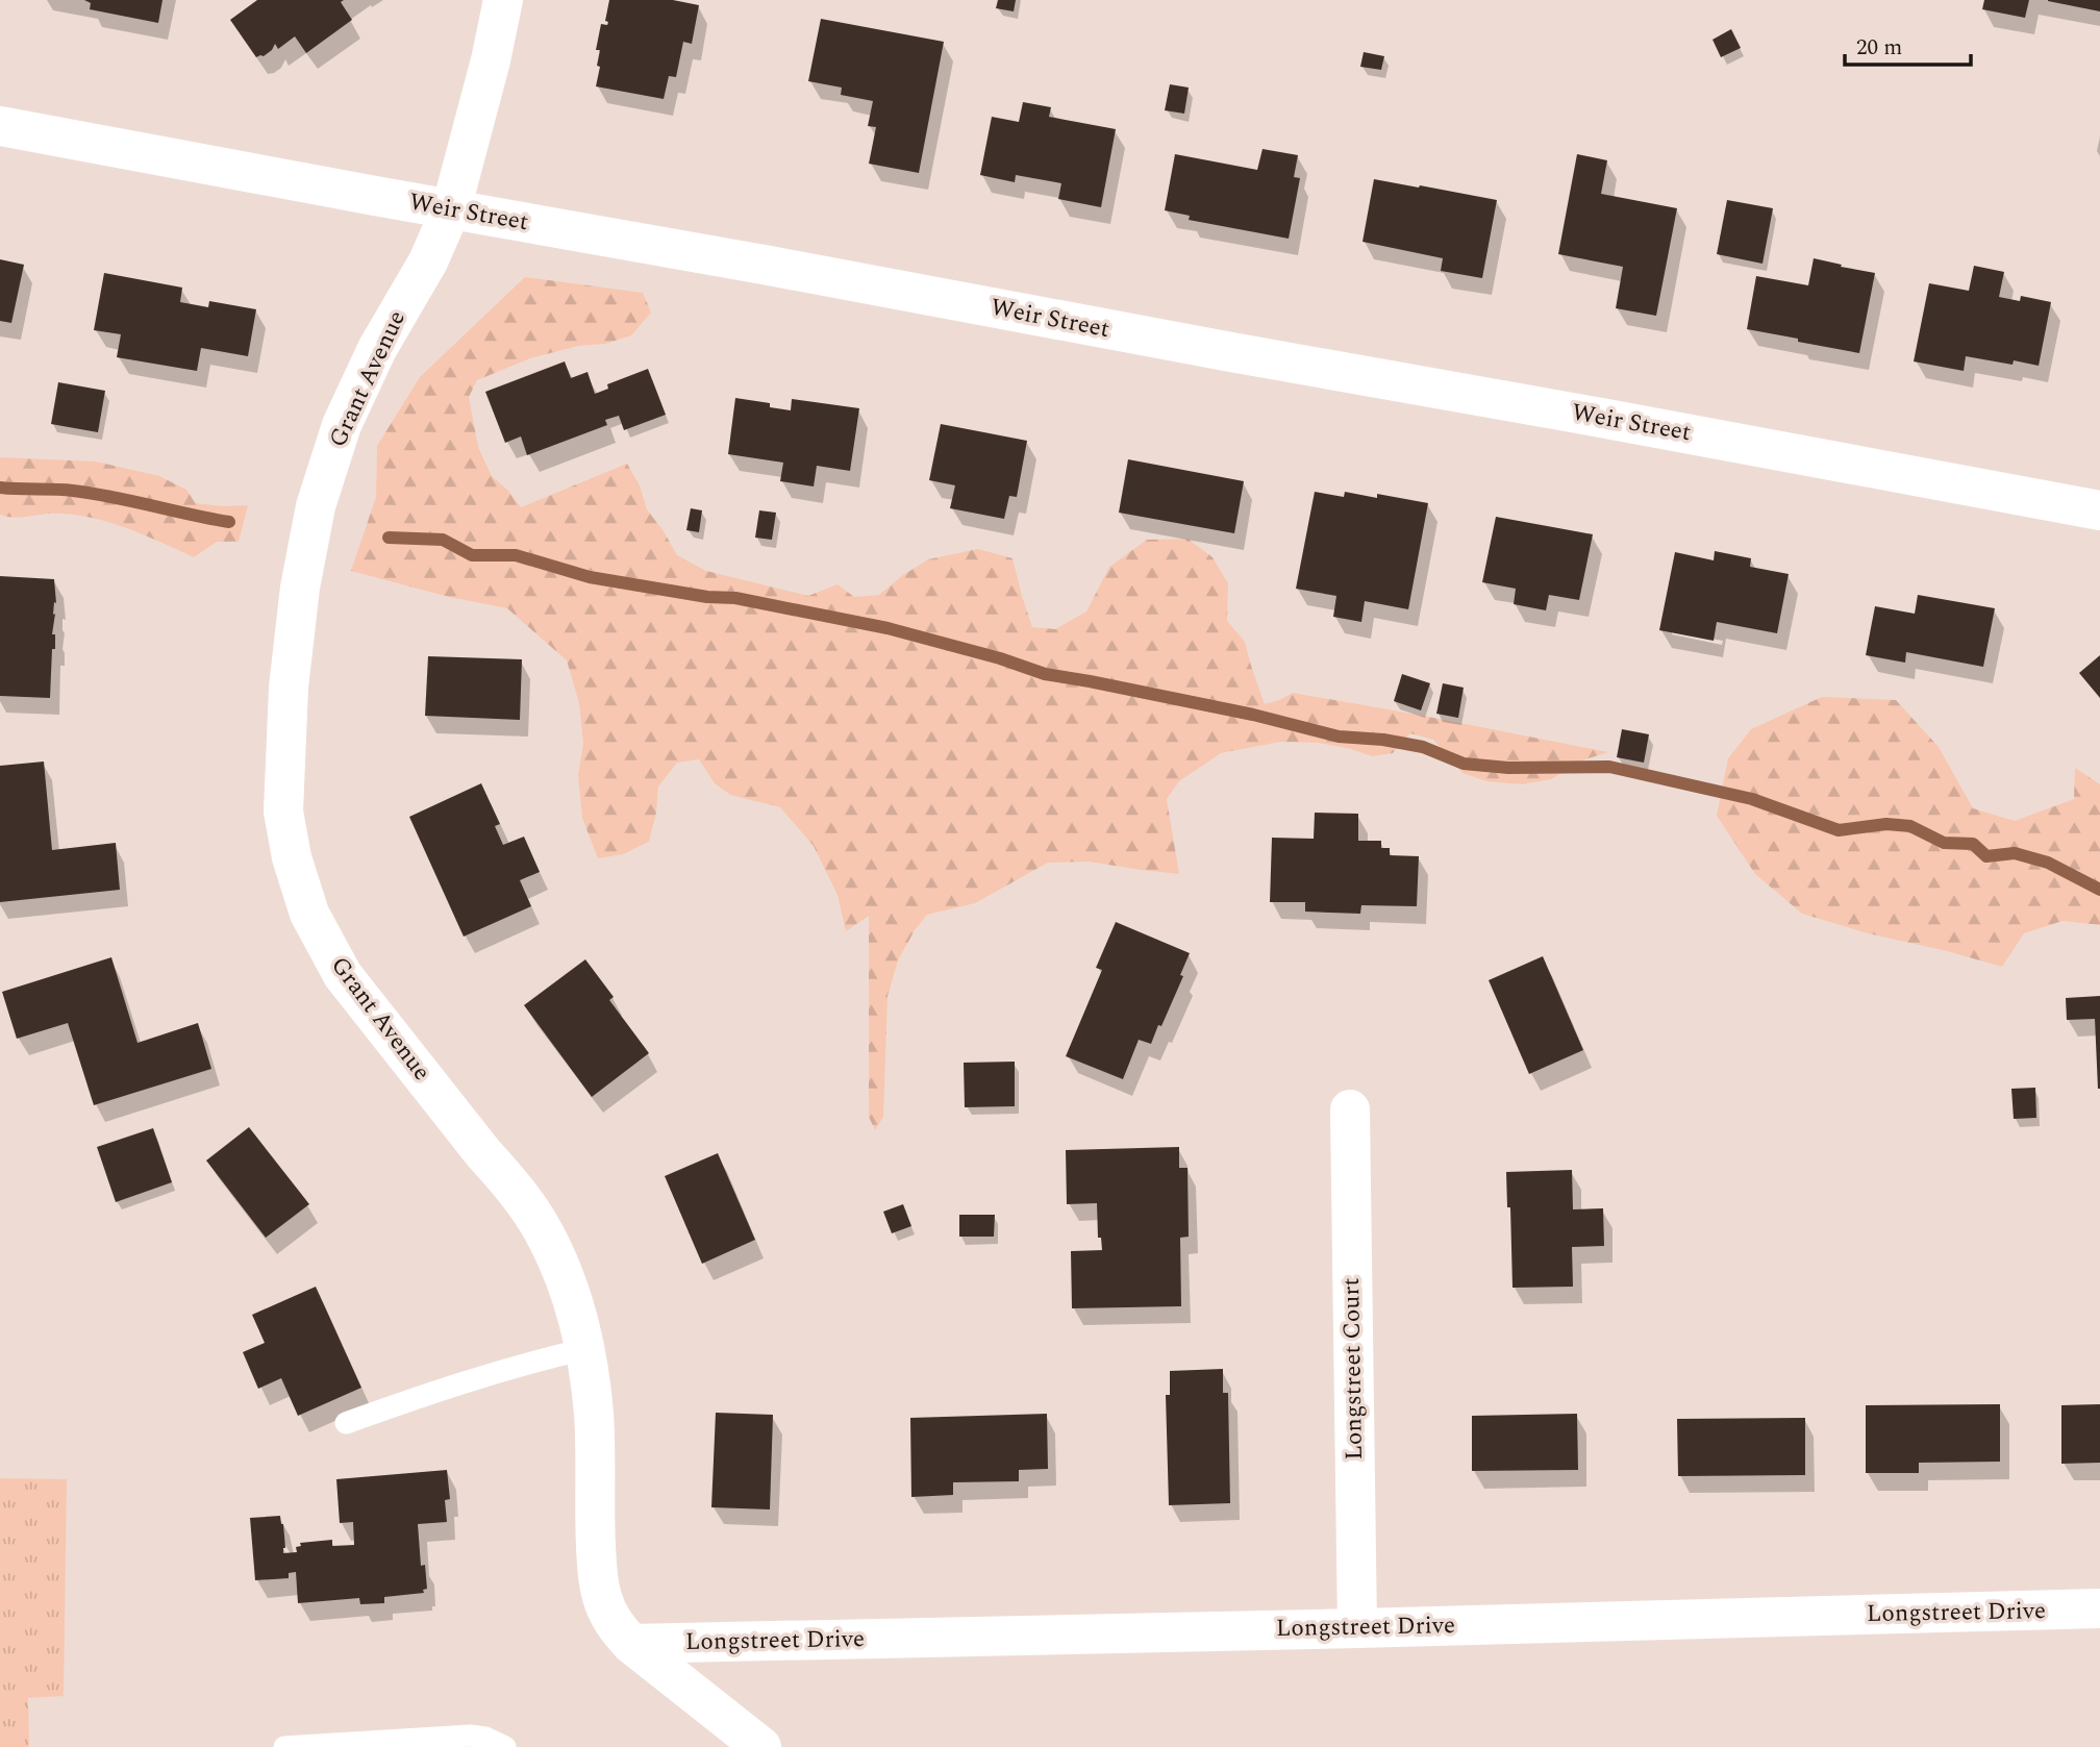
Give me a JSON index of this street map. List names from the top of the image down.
{
  "streets": {
    "street": [
      "Weir Street",
      "Grant Avenue",
      "Longstreet Court",
      "Longstreet Drive"
    ]
  },
  "crossings": [
    ["Weir Street", "Grant Avenue"],
    ["Grant Avenue", "Longstreet Drive"],
    ["Longstreet Court", "Longstreet Drive"]
  ],
  "scale_bar": "20 m"
}
